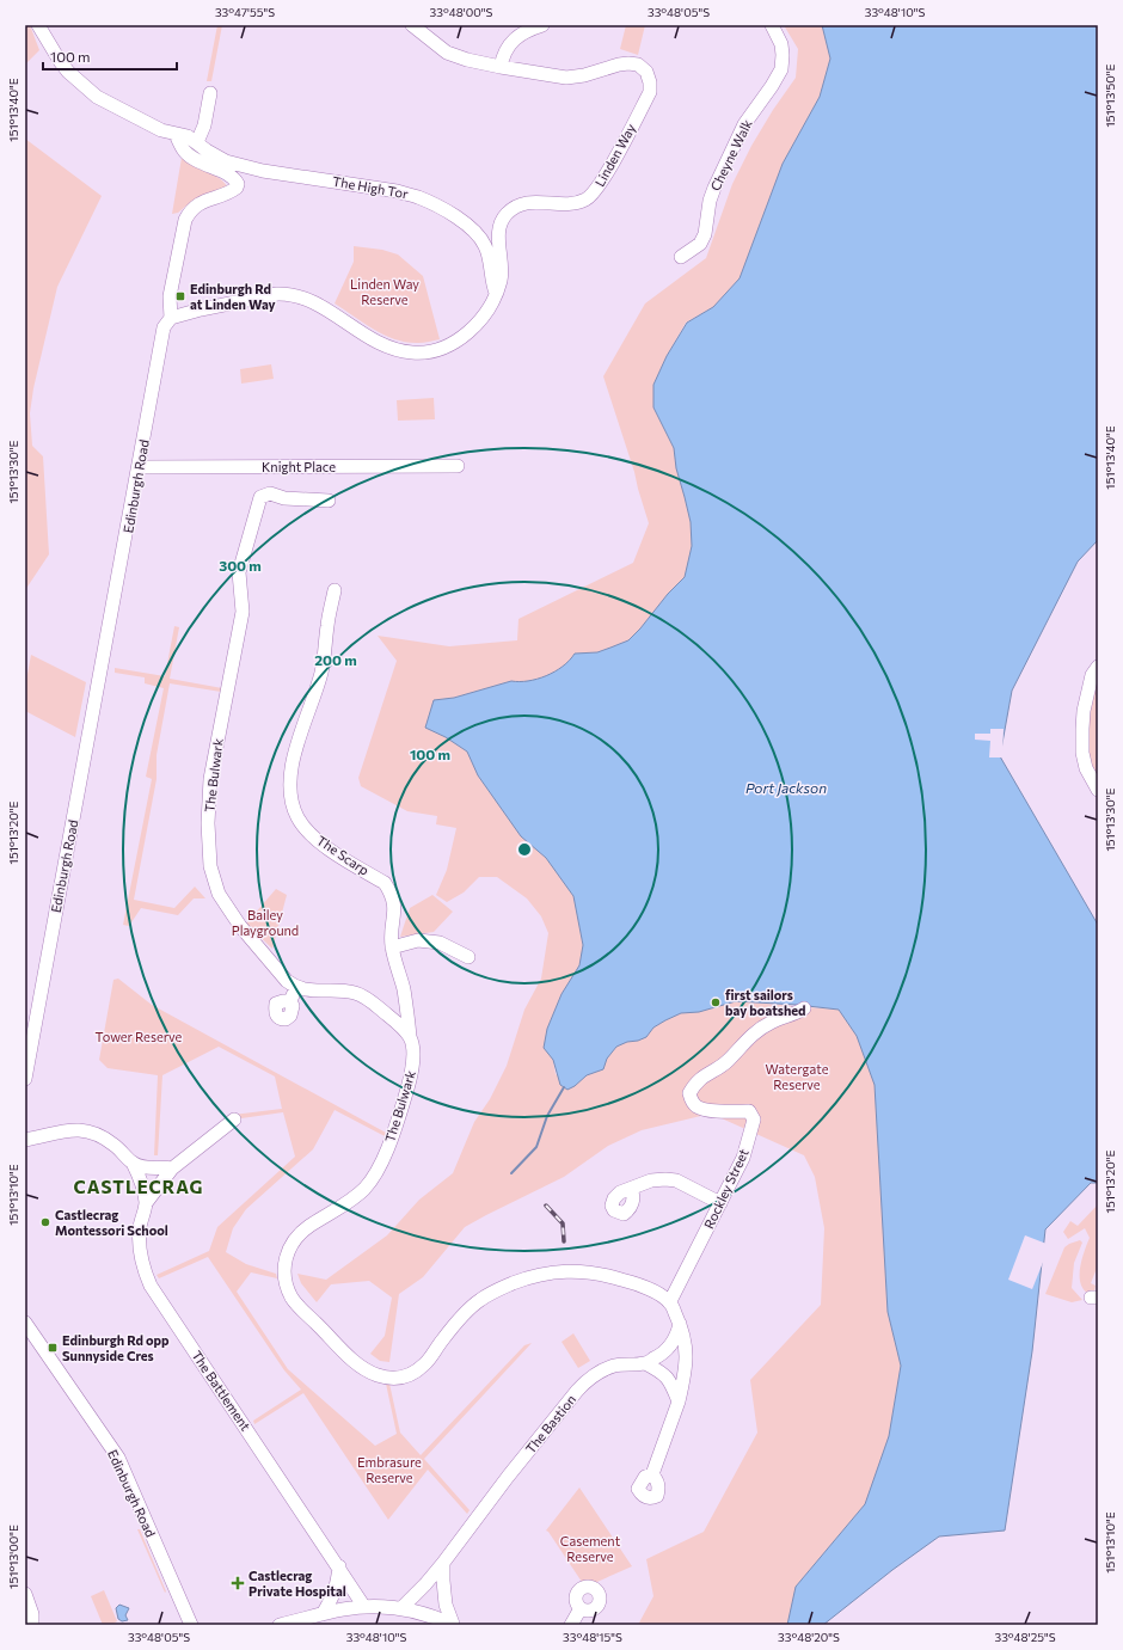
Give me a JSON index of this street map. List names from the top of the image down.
{
  "streets": {
    "street": [
      "Linden Way",
      "Cheyne Walk",
      "The High Tor",
      "Knight Place",
      "Edinburgh Road",
      "The Bulwark",
      "The Scarp",
      "Rockley Street",
      "The Battlement",
      "The Bastion"
    ]
  },
  "crossings": [
    ["Linden Way", "The High Tor"],
    ["Linden Way", "Edinburgh Road"],
    ["The High Tor", "Edinburgh Road"],
    ["Knight Place", "Edinburgh Road"],
    ["The Bulwark", "The Scarp"],
    ["The Bulwark", "Rockley Street"]
  ],
  "districts": ["CASTLECRAG"],
  "water": ["Port Jackson"],
  "parks": [
    "Linden Way Reserve",
    "Bailey Playground",
    "Tower Reserve",
    "Watergate Reserve",
    "Embrasure Reserve",
    "Casement Reserve"
  ],
  "places": {
    "transit": ["Edinburgh Rd at Linden Way", "Edinburgh Rd opp Sunnyside Cres"],
    "other": ["first sailors bay boatshed", "Castlecrag Montessori School"],
    "health": ["Castlecrag Private Hospital"]
  },
  "scale_bar": "100 m",
  "coordinates": [
    "33°47'55\"S",
    "33°48'00\"S",
    "33°48'05\"S",
    "33°48'10\"S",
    "151°13'50\"E",
    "151°13'40\"E",
    "151°13'30\"E",
    "151°13'20\"E",
    "151°13'10\"E",
    "151°13'00\"E",
    "33°48'15\"S",
    "33°48'20\"S",
    "33°48'25\"S"
  ],
  "rings": ["300 m", "200 m", "100 m"]
}
